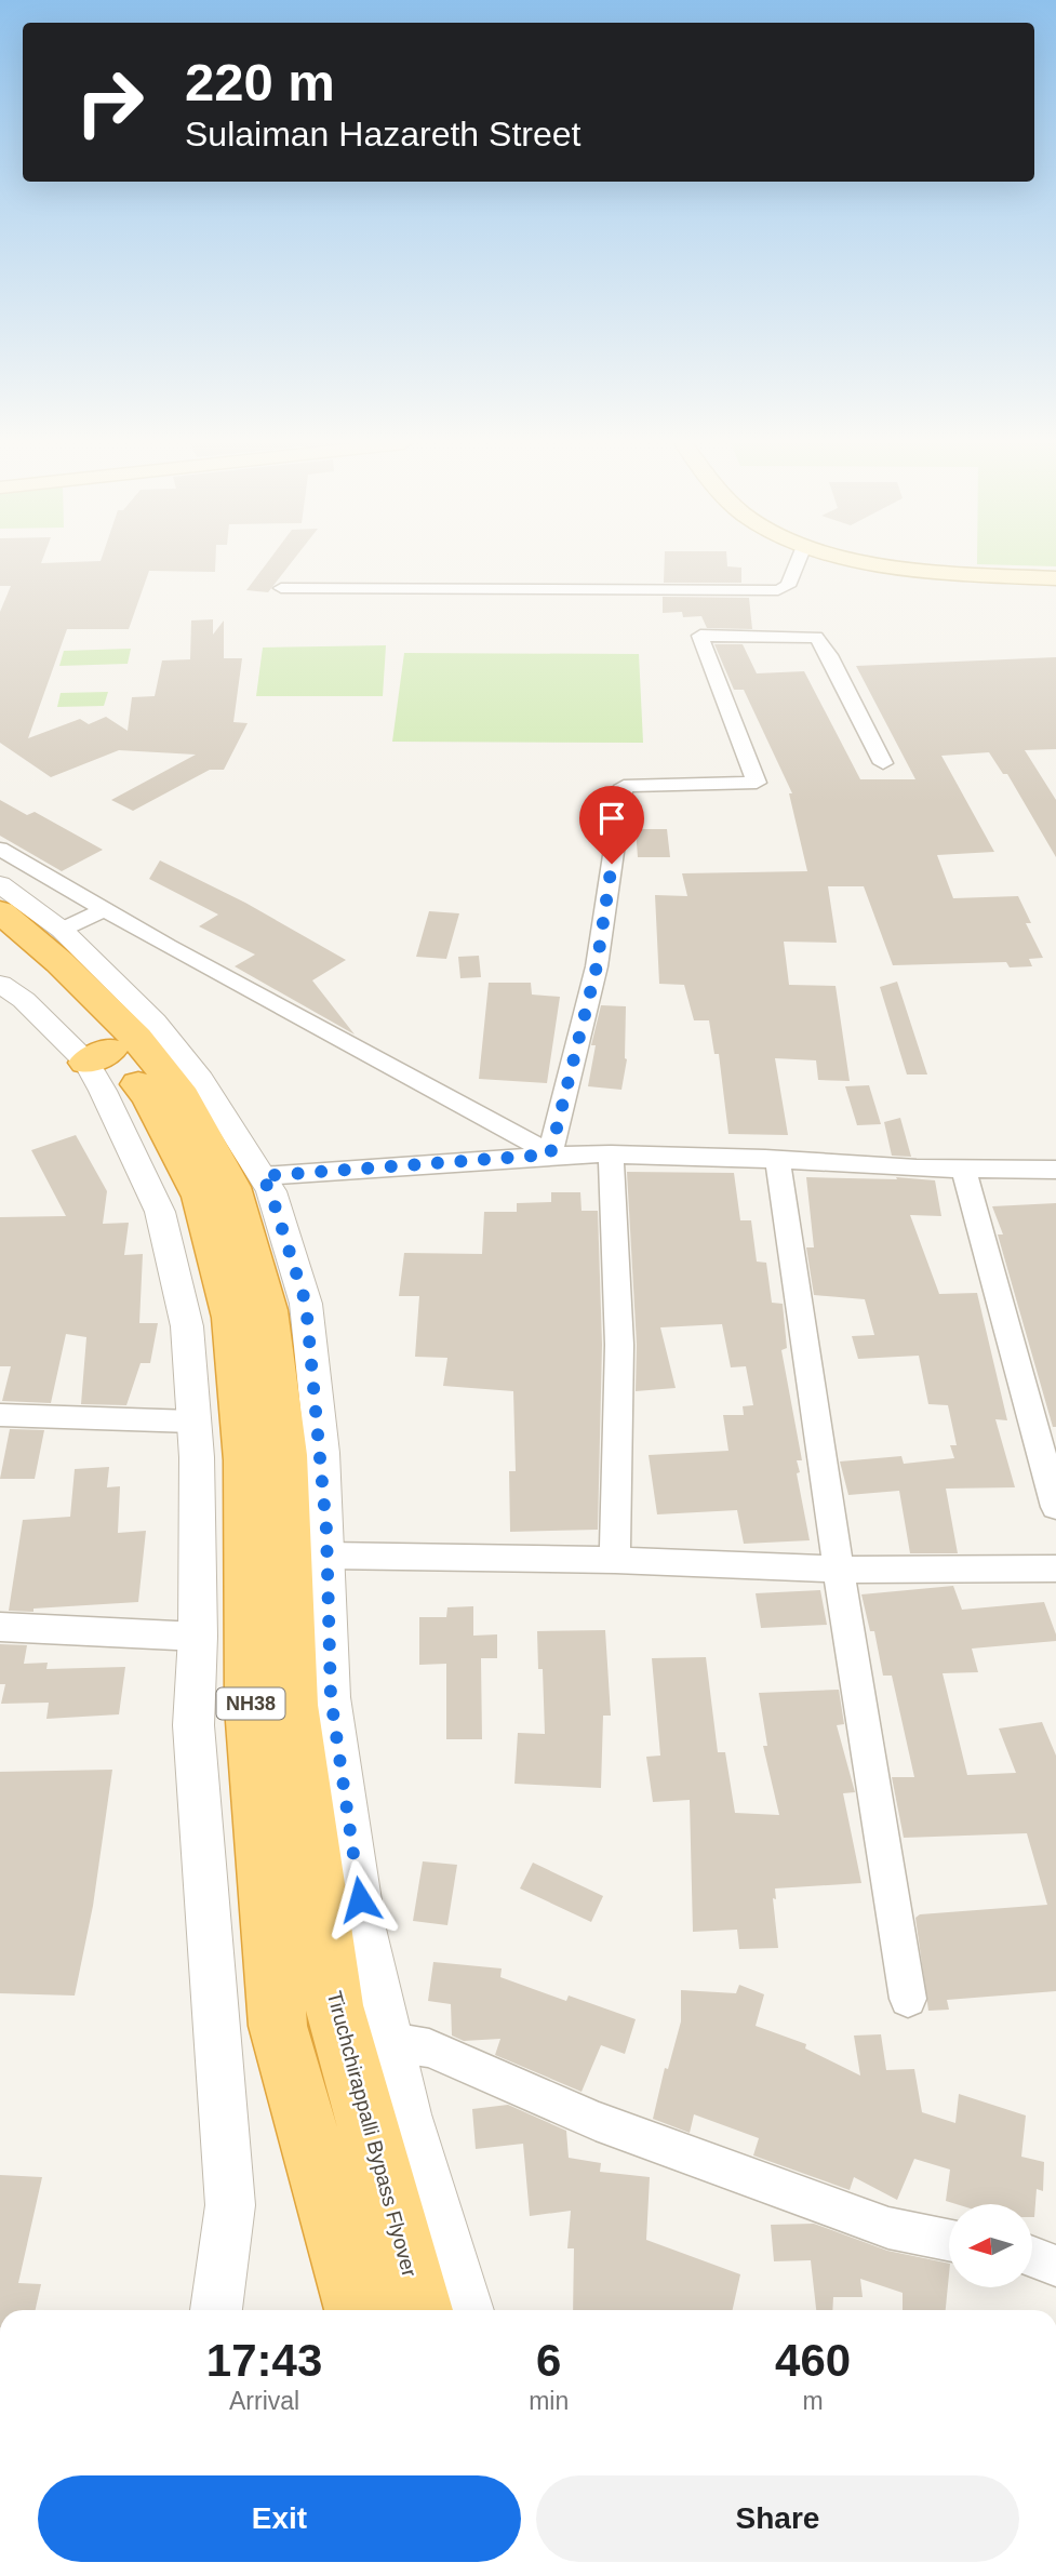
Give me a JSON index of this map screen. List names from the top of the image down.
{
  "streets": {
    "highway": ["NH38", "Tiruchchirappalli Bypass Flyover"]
  },
  "crossings": [
    ["NH38", "Tiruchchirappalli Bypass Flyover"]
  ],
  "north": "left",
  "page": {
    "turn": ["220 m", "Sulaiman Hazareth Street"],
    "eta": [
      "17:43",
      "Arrival",
      "6",
      "min",
      "460",
      "m"
    ],
    "buttons": ["Exit", "Share"]
  }
}
